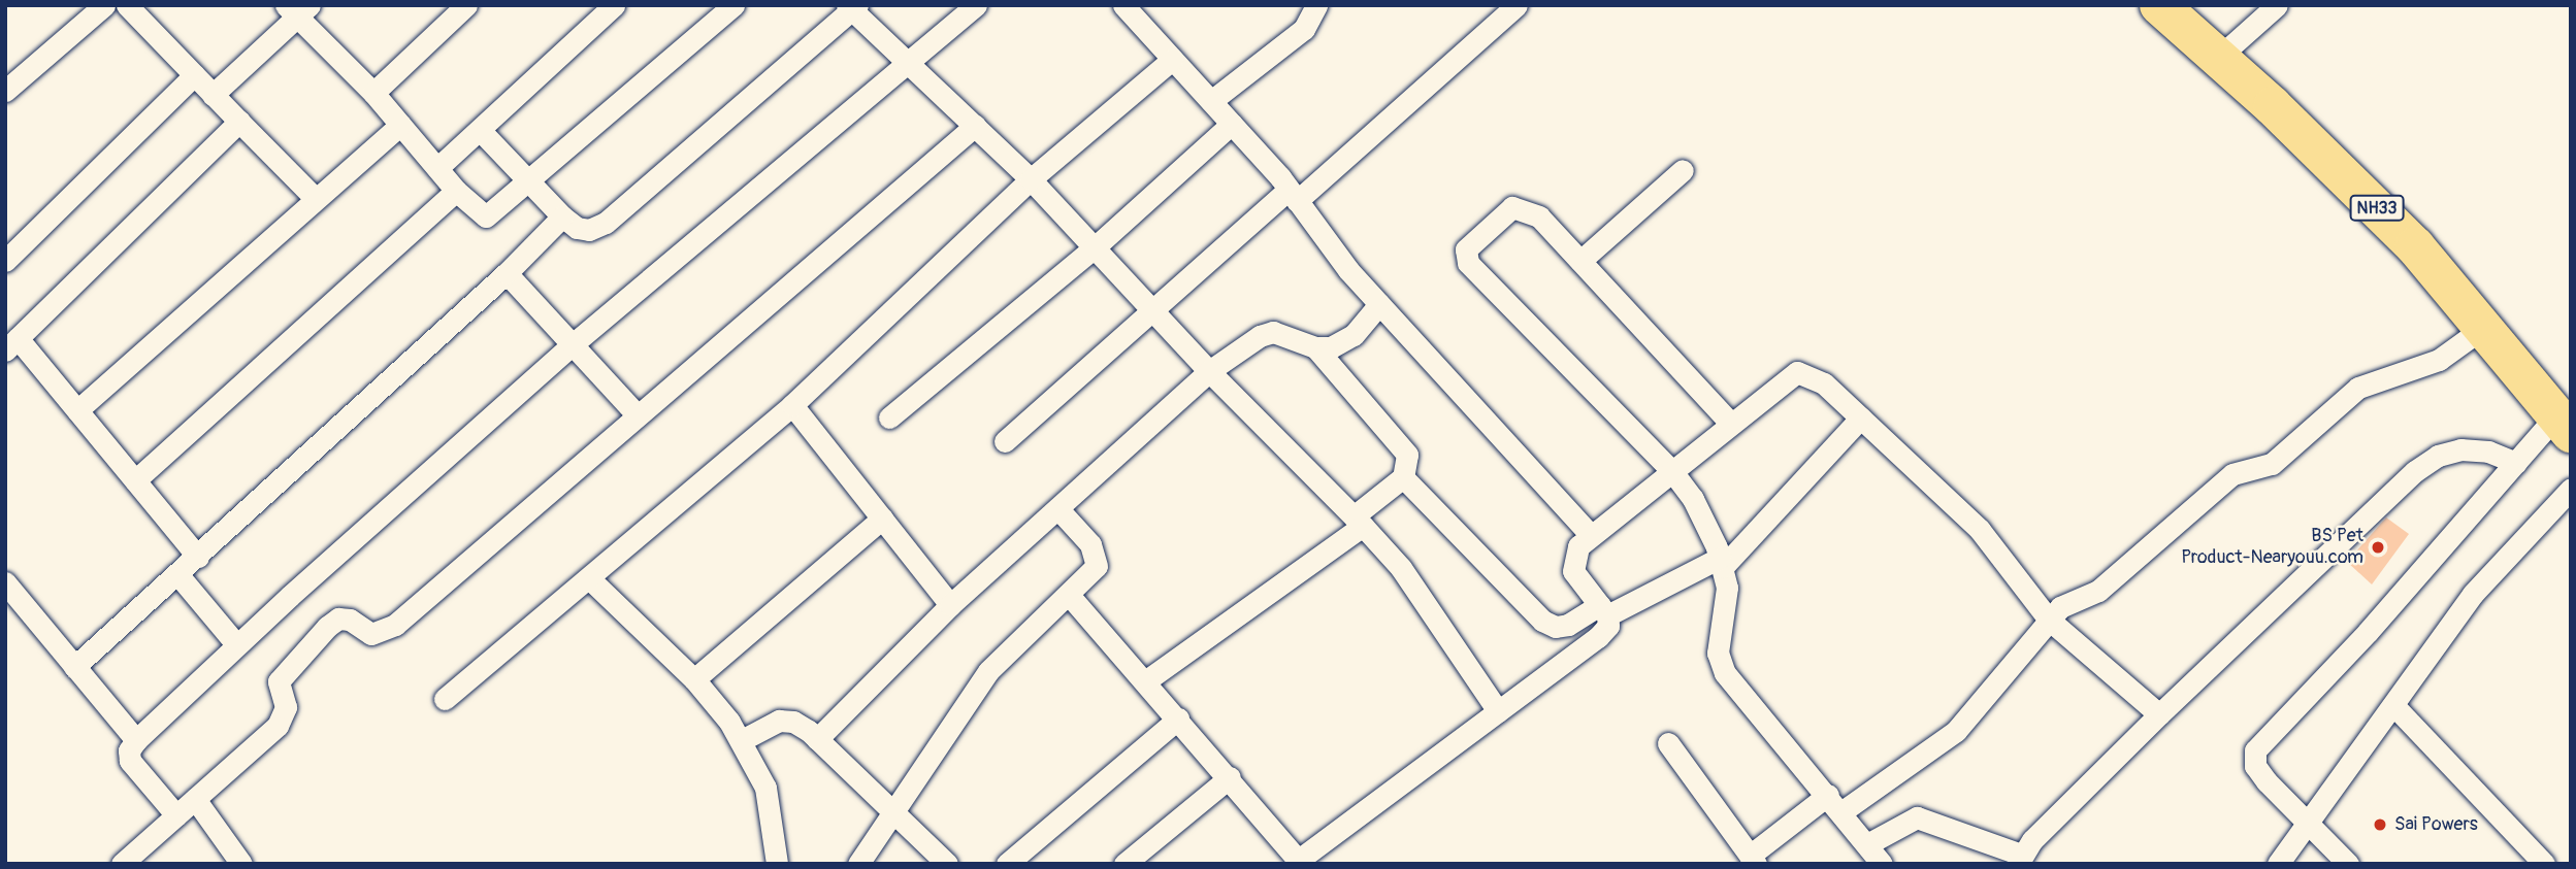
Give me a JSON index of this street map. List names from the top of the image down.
{
  "streets": {
    "highway": ["NH33"]
  },
  "places": ["BS Pet Product-Nearyouu.com", "Sai Powers"]
}
